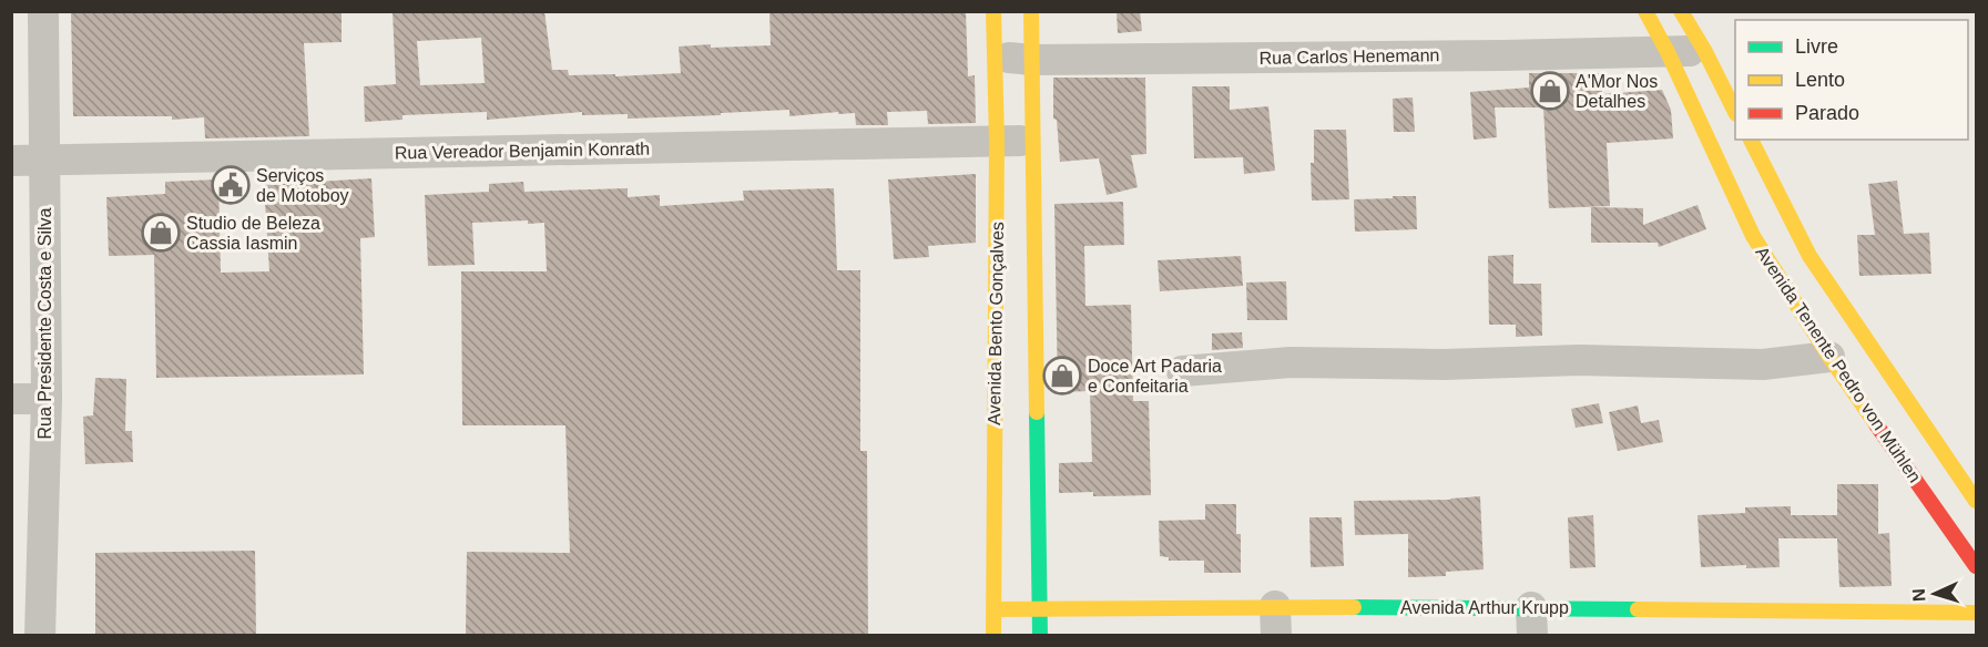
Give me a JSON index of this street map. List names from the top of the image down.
{
  "streets": {
    "main road": ["Avenida Bento Gonçalves", "Avenida Tenente Pedro von Mühlen", "Avenida Arthur Krupp"],
    "street": ["Rua Carlos Henemann", "Rua Vereador Benjamin Konrath", "Rua Presidente Costa e Silva"]
  },
  "crossings": [
    ["Rua Carlos Henemann", "Avenida Bento Gonçalves"],
    ["Rua Carlos Henemann", "Avenida Tenente Pedro von Mühlen"],
    ["Rua Vereador Benjamin Konrath", "Rua Presidente Costa e Silva"],
    ["Rua Vereador Benjamin Konrath", "Avenida Bento Gonçalves"],
    ["Avenida Bento Gonçalves", "Avenida Arthur Krupp"]
  ],
  "places": {
    "shop": ["A'Mor Nos Detalhes", "Studio de Beleza Cassia Iasmin", "Doce Art Padaria e Confeitaria"],
    "public building": ["Serviços de Motoboy"]
  },
  "legend": ["Livre", "Lento", "Parado"],
  "north": "left"
}
